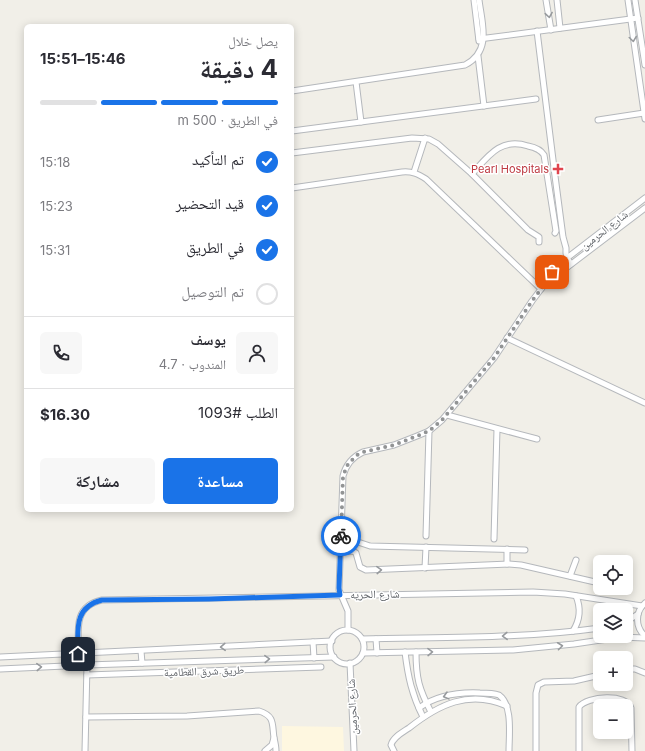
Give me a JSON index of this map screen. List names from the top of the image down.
{
  "streets": {
    "street": ["شارع الحرمين", "شارع الحريه", "طريق شرق القطامية"]
  },
  "crossings": [
    ["شارع الحرمين", "شارع الحريه"]
  ],
  "places": {
    "health": ["Pearl Hospitals"]
  },
  "page": {
    "heading": ["4 دقيقة", "يصل خلال", "15:46–15:51"],
    "panel": [
      "يوسف",
      "المندوب · 4.7",
      "الطلب #1093",
      "$16.30"
    ],
    "bar": "في الطريق · 500 m",
    "list": [
      ["تم التأكيد", "15:18"],
      ["قيد التحضير", "15:23"],
      ["في الطريق", "15:31"],
      "تم التوصيل"
    ],
    "buttons": ["مساعدة", "مشاركة"],
    "map_buttons": ["+", "−"]
  }
}
